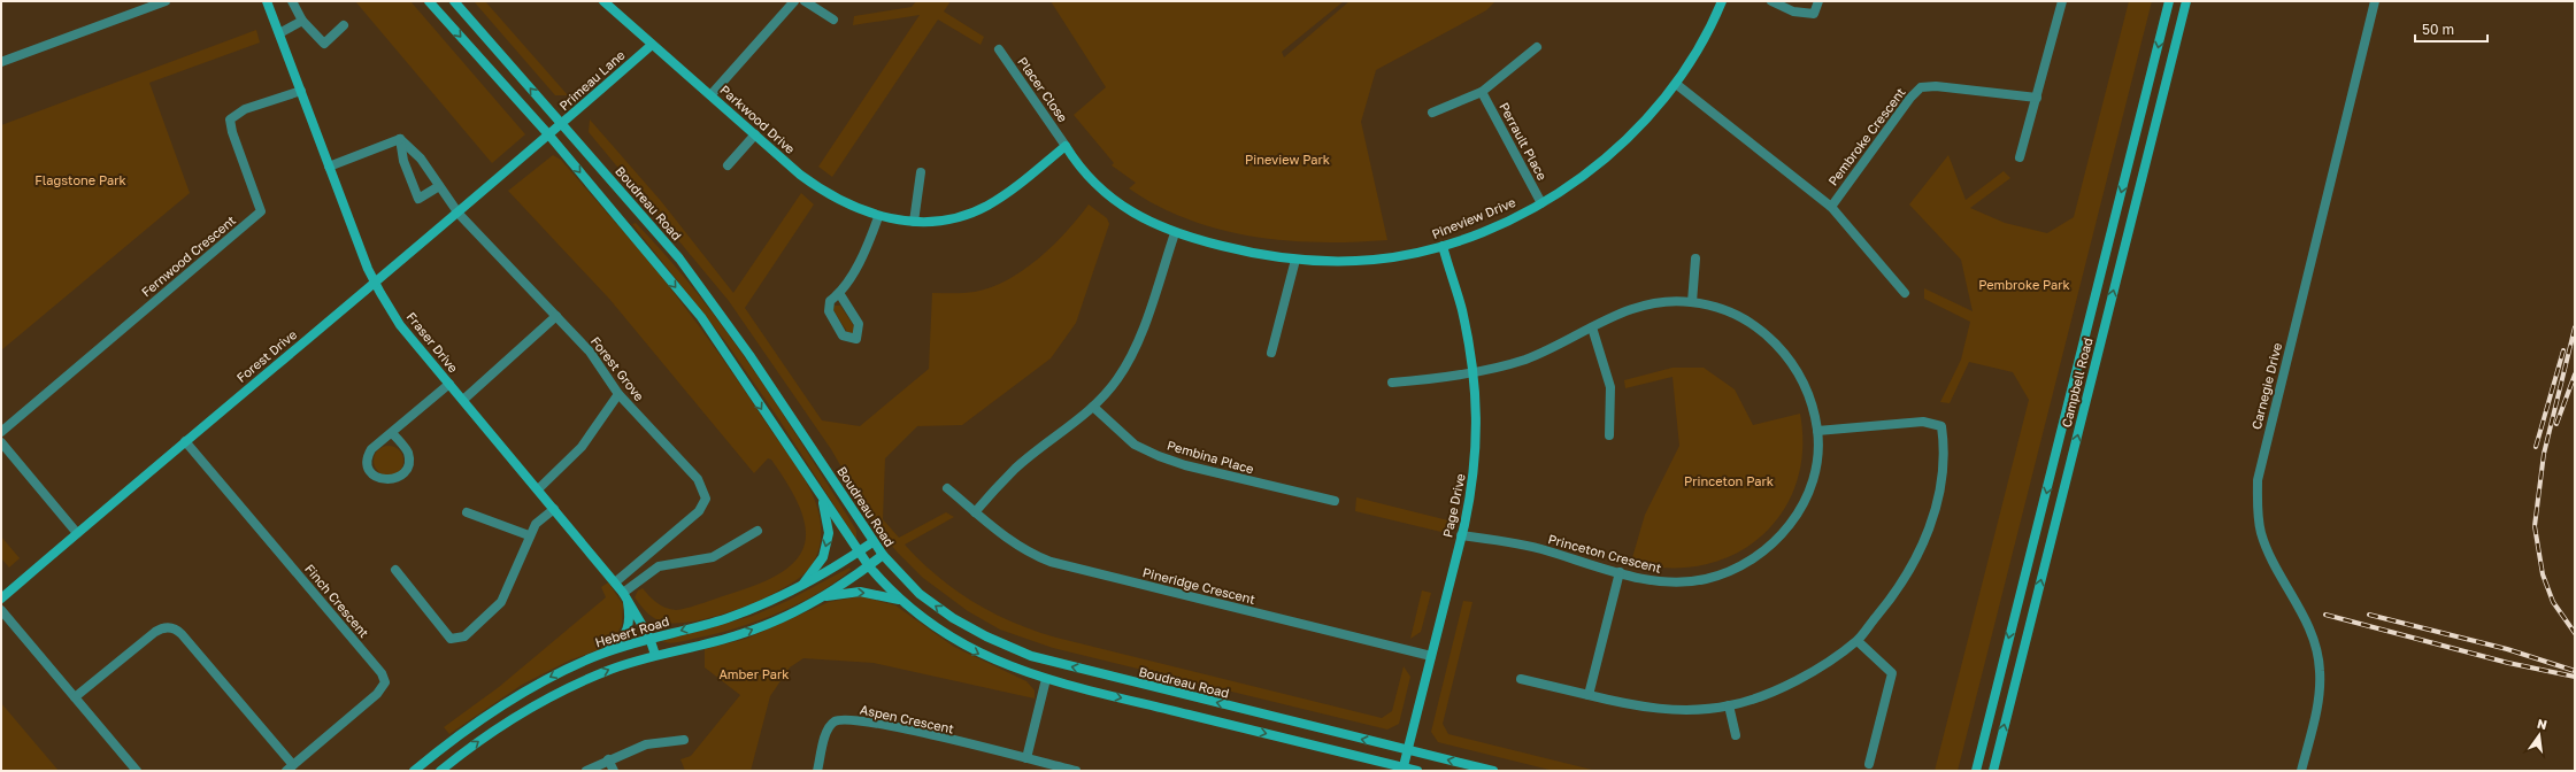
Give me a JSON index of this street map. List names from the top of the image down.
{
  "streets": {
    "main road": [
      "Primeau Lane",
      "Parkwood Drive",
      "Boudreau Road",
      "Pineview Drive",
      "Fraser Drive",
      "Forest Drive",
      "Campbell Road",
      "Page Drive",
      "Hebert Road"
    ],
    "street": [
      "Placer Close",
      "Pembroke Crescent",
      "Perrault Place",
      "Fernwood Crescent",
      "Forest Grove",
      "Carnegie Drive",
      "Pembina Place",
      "Princeton Crescent",
      "Pineridge Crescent",
      "Finch Crescent",
      "Aspen Crescent"
    ]
  },
  "crossings": [
    ["Primeau Lane", "Parkwood Drive"],
    ["Primeau Lane", "Boudreau Road"],
    ["Primeau Lane", "Forest Drive"],
    ["Placer Close", "Parkwood Drive"],
    ["Placer Close", "Pineview Drive"],
    ["Parkwood Drive", "Pineview Drive"],
    ["Pembroke Crescent", "Pineview Drive"],
    ["Perrault Place", "Pineview Drive"],
    ["Boudreau Road", "Page Drive"],
    ["Boudreau Road", "Hebert Road"],
    ["Pineview Drive", "Page Drive"],
    ["Fernwood Crescent", "Fraser Drive"],
    ["Fraser Drive", "Forest Drive"],
    ["Fraser Drive", "Forest Grove"],
    ["Fraser Drive", "Hebert Road"],
    ["Forest Drive", "Forest Grove"],
    ["Forest Drive", "Finch Crescent"],
    ["Page Drive", "Princeton Crescent"],
    ["Page Drive", "Pineridge Crescent"]
  ],
  "parks": [
    "Pineview Park",
    "Flagstone Park",
    "Pembroke Park",
    "Princeton Park",
    "Amber Park"
  ],
  "scale_bar": "50 m",
  "north": "top"
}
